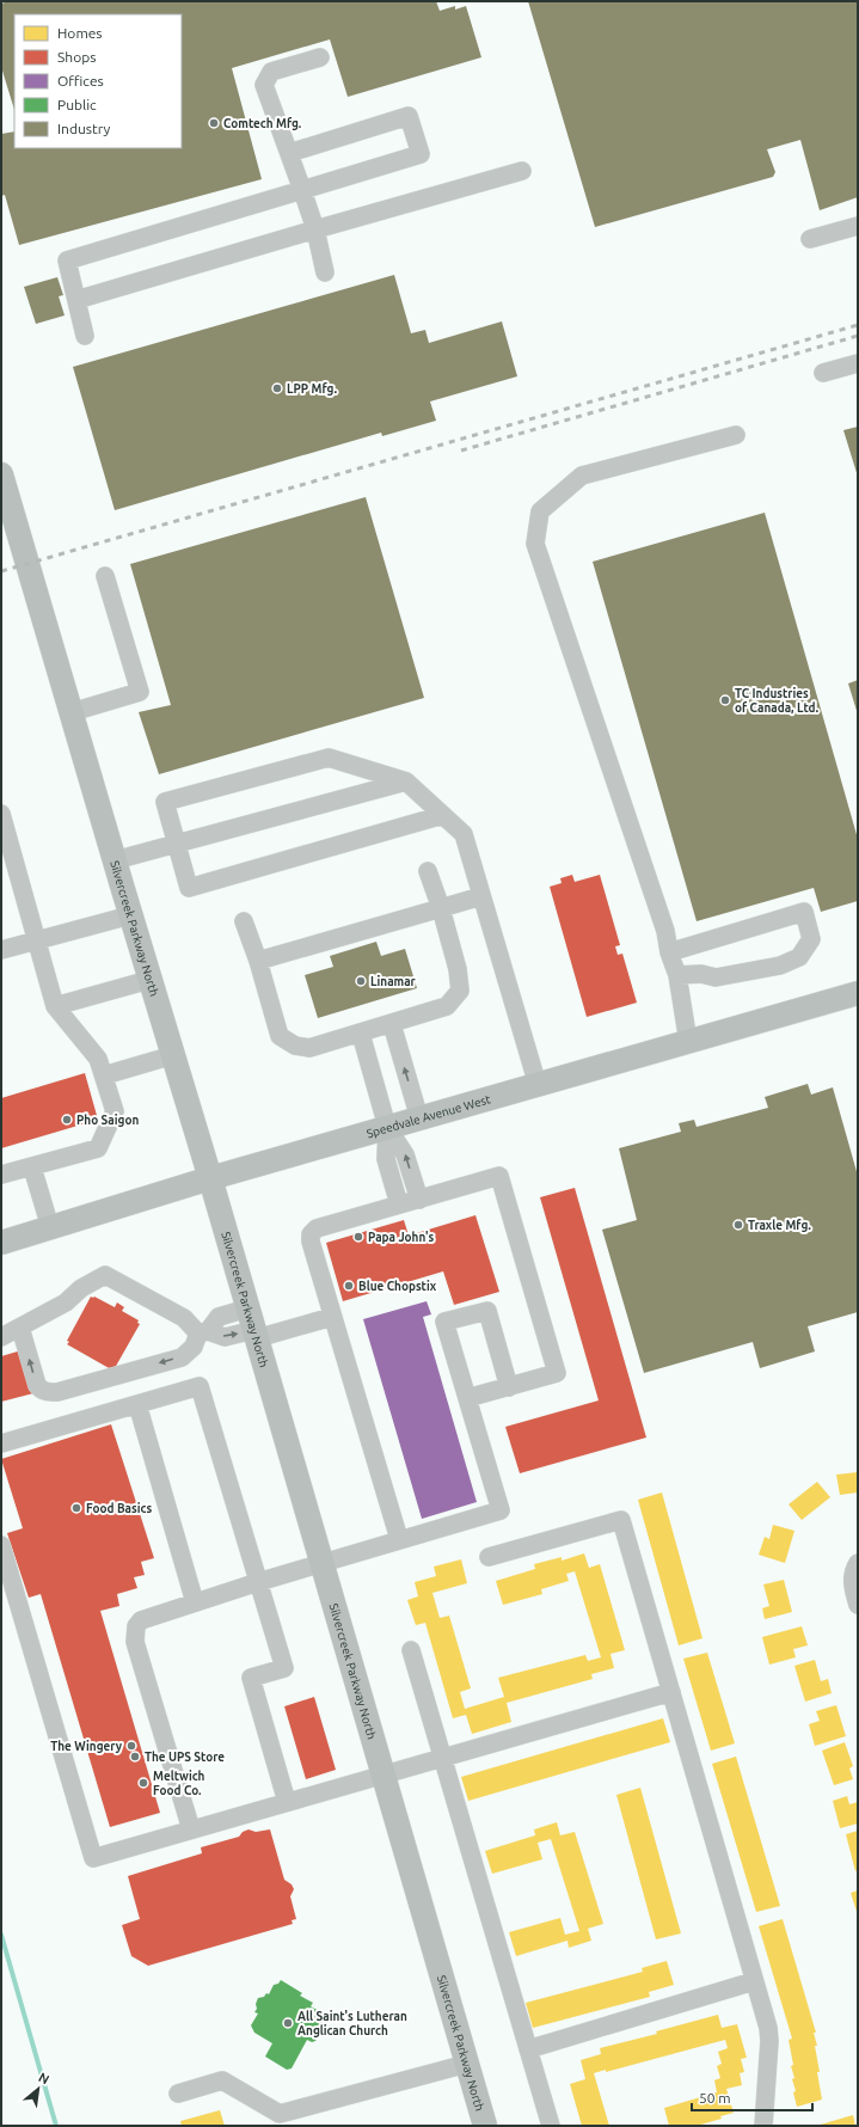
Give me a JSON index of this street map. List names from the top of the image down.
{
  "streets": {
    "main road": ["Silvercreek Parkway North", "Speedvale Avenue West"]
  },
  "crossings": [
    ["Silvercreek Parkway North", "Speedvale Avenue West"]
  ],
  "places": [
    "Comtech Mfg.",
    "LPP Mfg.",
    "TC Industries of Canada, Ltd.",
    "Linamar",
    "Pho Saigon",
    "Traxle Mfg.",
    "Papa John's",
    "Blue Chopstix",
    "Food Basics",
    "The Wingery",
    "The UPS Store",
    "Meltwich Food Co.",
    "All Saint's Lutheran Anglican Church"
  ],
  "legend": [
    "Homes",
    "Shops",
    "Offices",
    "Public",
    "Industry"
  ],
  "scale_bar": "50 m",
  "north": "top right"
}
